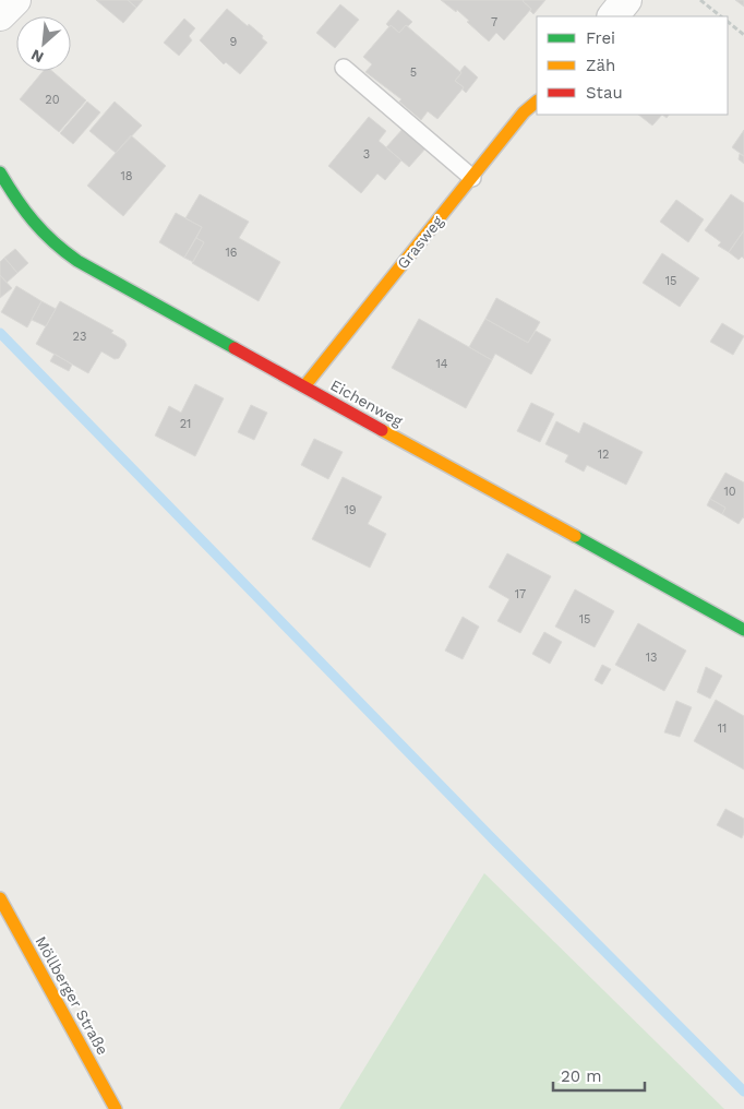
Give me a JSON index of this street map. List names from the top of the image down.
{
  "streets": {
    "street": ["Grasweg", "Eichenweg", "Möllberger Straße"]
  },
  "crossings": [
    ["Grasweg", "Eichenweg"]
  ],
  "house_numbers": [
    "7",
    "9",
    "5",
    "20",
    "3",
    "18",
    "16",
    "15",
    "23",
    "14",
    "21",
    "12",
    "10",
    "19",
    "17",
    "15",
    "13",
    "11"
  ],
  "legend": ["Frei", "Zäh", "Stau"],
  "scale_bar": "20 m",
  "north": "bottom left"
}
